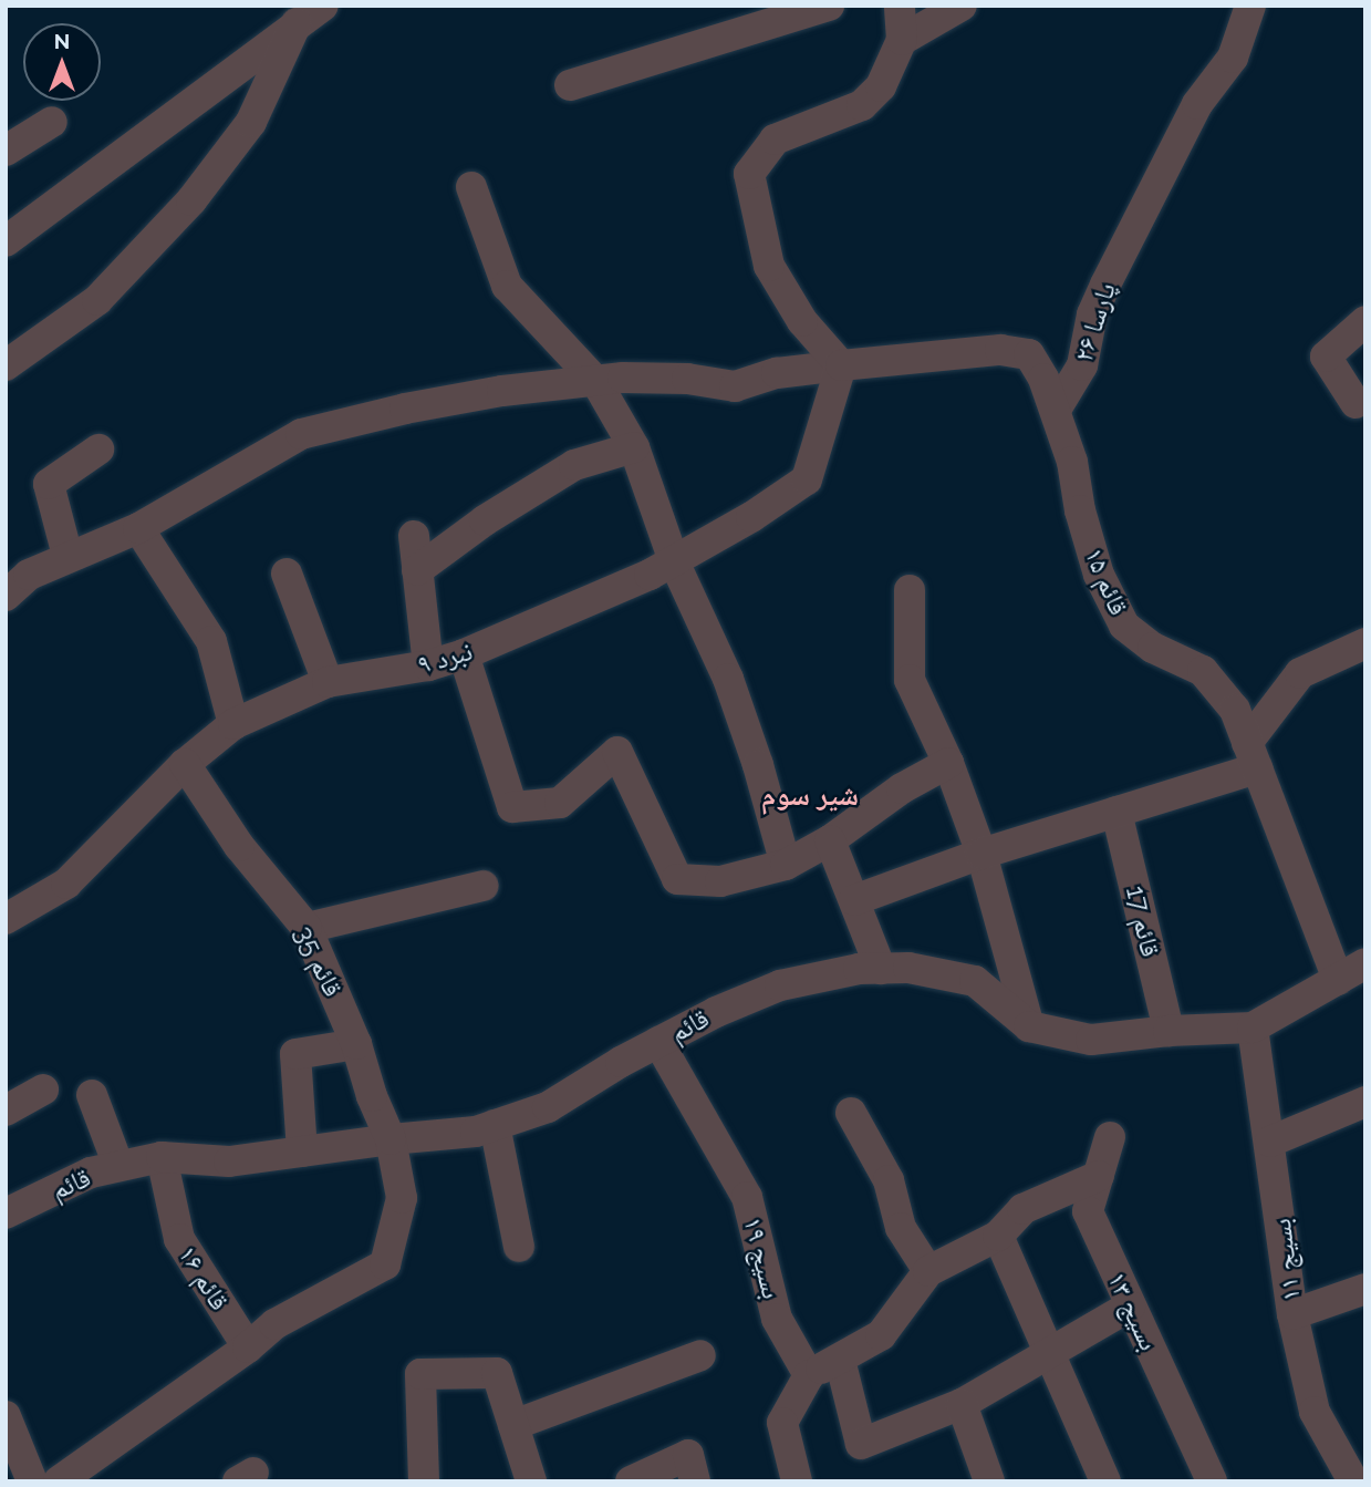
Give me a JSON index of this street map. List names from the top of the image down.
{
  "streets": {
    "street": [
      "پارسا ۲۶",
      "قائم ۱۵",
      "نبرد ۹",
      "قائم 17",
      "قائم 35",
      "قائم",
      "بسیج ۱۹",
      "بسیج ۱۱",
      "قائم ۱۶",
      "بسیج ۱۳"
    ]
  },
  "crossings": [
    ["پارسا ۲۶", "قائم ۱۵"],
    ["قائم ۱۵", "نبرد ۹"],
    ["قائم ۱۵", "قائم"],
    ["نبرد ۹", "قائم 35"],
    ["قائم 17", "قائم"],
    ["قائم 35", "قائم"],
    ["قائم 35", "قائم ۱۶"],
    ["قائم", "بسیج ۱۹"],
    ["قائم", "بسیج ۱۱"],
    ["قائم", "قائم ۱۶"]
  ],
  "districts": ["شیر سوم"],
  "north": "top"
}
